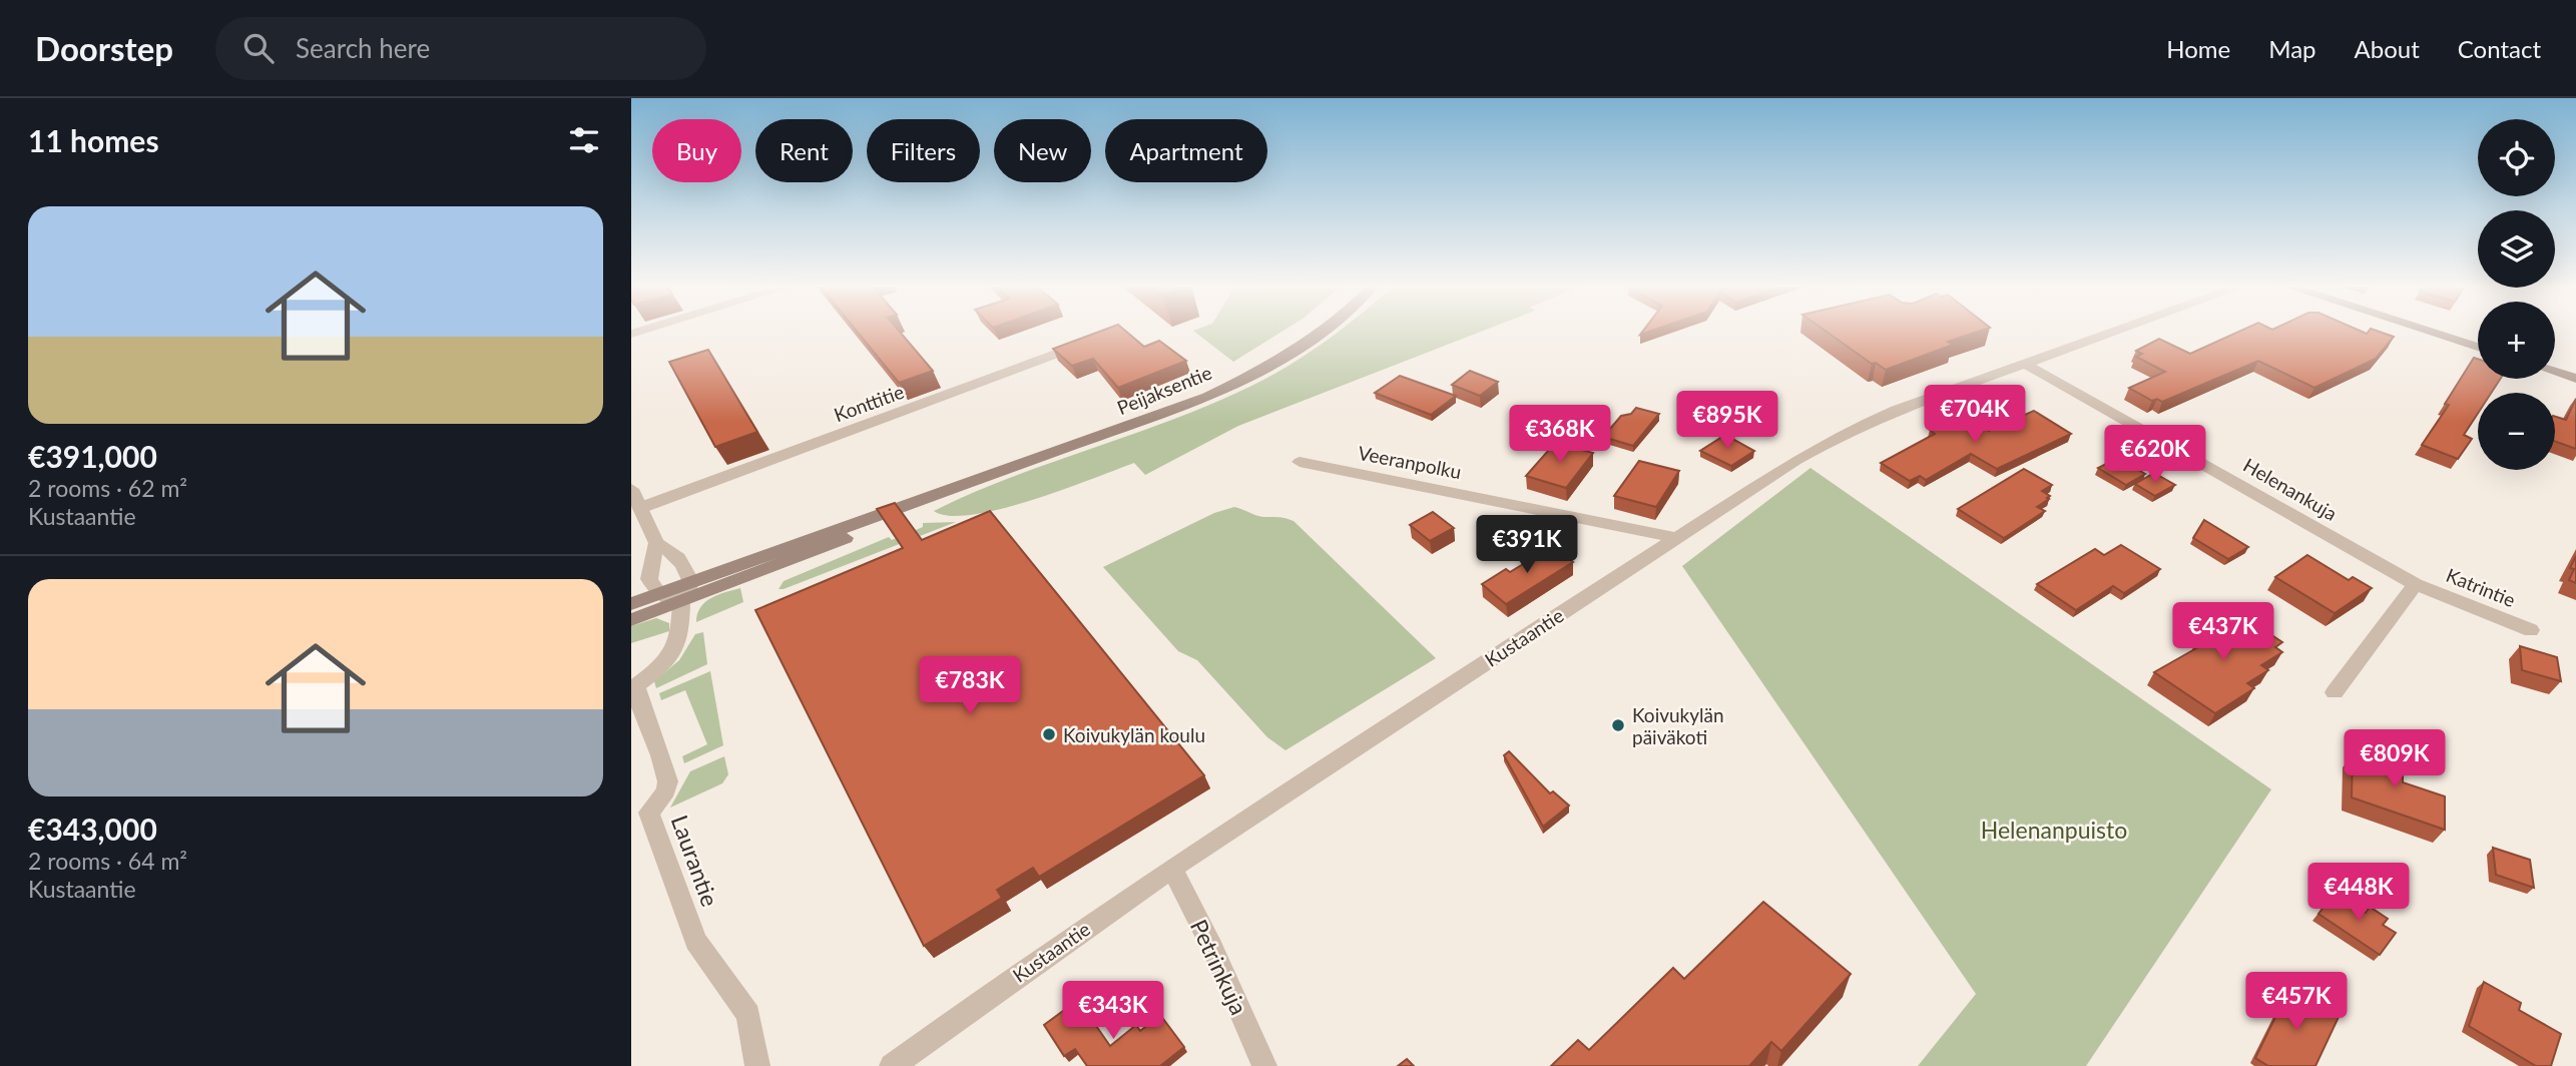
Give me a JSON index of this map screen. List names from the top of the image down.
{
  "streets": {
    "main road": ["Peijaksentie"],
    "street": [
      "Konttitie",
      "Veeranpolku",
      "Helenankuja",
      "Katrintie",
      "Kustaantie",
      "Laurantie",
      "Petrinkuja"
    ]
  },
  "crossings": [
    ["Peijaksentie", "Laurantie"],
    ["Veeranpolku", "Kustaantie"],
    ["Helenankuja", "Katrintie"],
    ["Helenankuja", "Kustaantie"],
    ["Kustaantie", "Petrinkuja"]
  ],
  "parks": ["Helenanpuisto"],
  "places": ["Koivukylän päiväkoti", "Koivukylän koulu"],
  "page": {
    "header": "Doorstep",
    "search": "Search here",
    "nav": [
      "Home",
      "Map",
      "About",
      "Contact"
    ],
    "heading": "11 homes",
    "map_buttons": ["+", "−"],
    "chip": [
      "Buy",
      "Rent",
      "Filters",
      "New",
      "Apartment"
    ],
    "list": [
      {
        "name": "€391,000",
        "note": "2 rooms · 62 m² · Kustaantie"
      },
      {
        "name": "€343,000",
        "note": "2 rooms · 64 m² · Kustaantie"
      }
    ],
    "price": [
      "€704K",
      "€895K",
      "€368K",
      "€620K",
      "€391K",
      "€437K",
      "€783K",
      "€809K",
      "€448K",
      "€457K",
      "€343K"
    ]
  }
}
